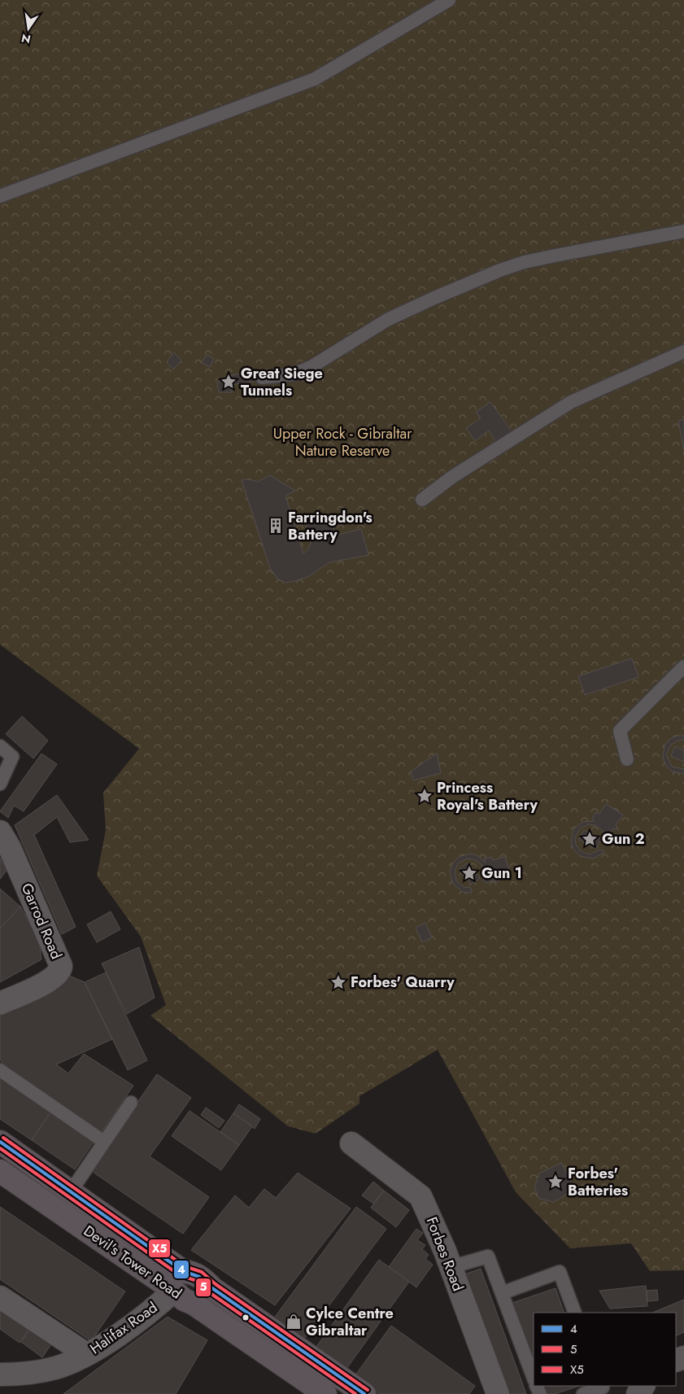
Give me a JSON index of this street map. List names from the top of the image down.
{
  "streets": {
    "main road": ["Devil's Tower Road"],
    "street": ["Garrod Road", "Forbes Road", "Halifax Road"]
  },
  "crossings": [
    ["Devil's Tower Road", "Halifax Road"]
  ],
  "parks": ["Upper Rock - Gibraltar Nature Reserve"],
  "places": {
    "place": [
      "Great Siege Tunnels",
      "Princess Royal's Battery",
      "Gun 2",
      "Gun 1",
      "Forbes' Quarry",
      "Forbes' Batteries"
    ],
    "building": ["Farringdon's Battery"],
    "shop": ["Cylce Centre Gibraltar"]
  },
  "lines": ["transit line X5", "transit line 4", "transit line 5"],
  "legend": ["4", "5", "X5"],
  "north": "bottom"
}
